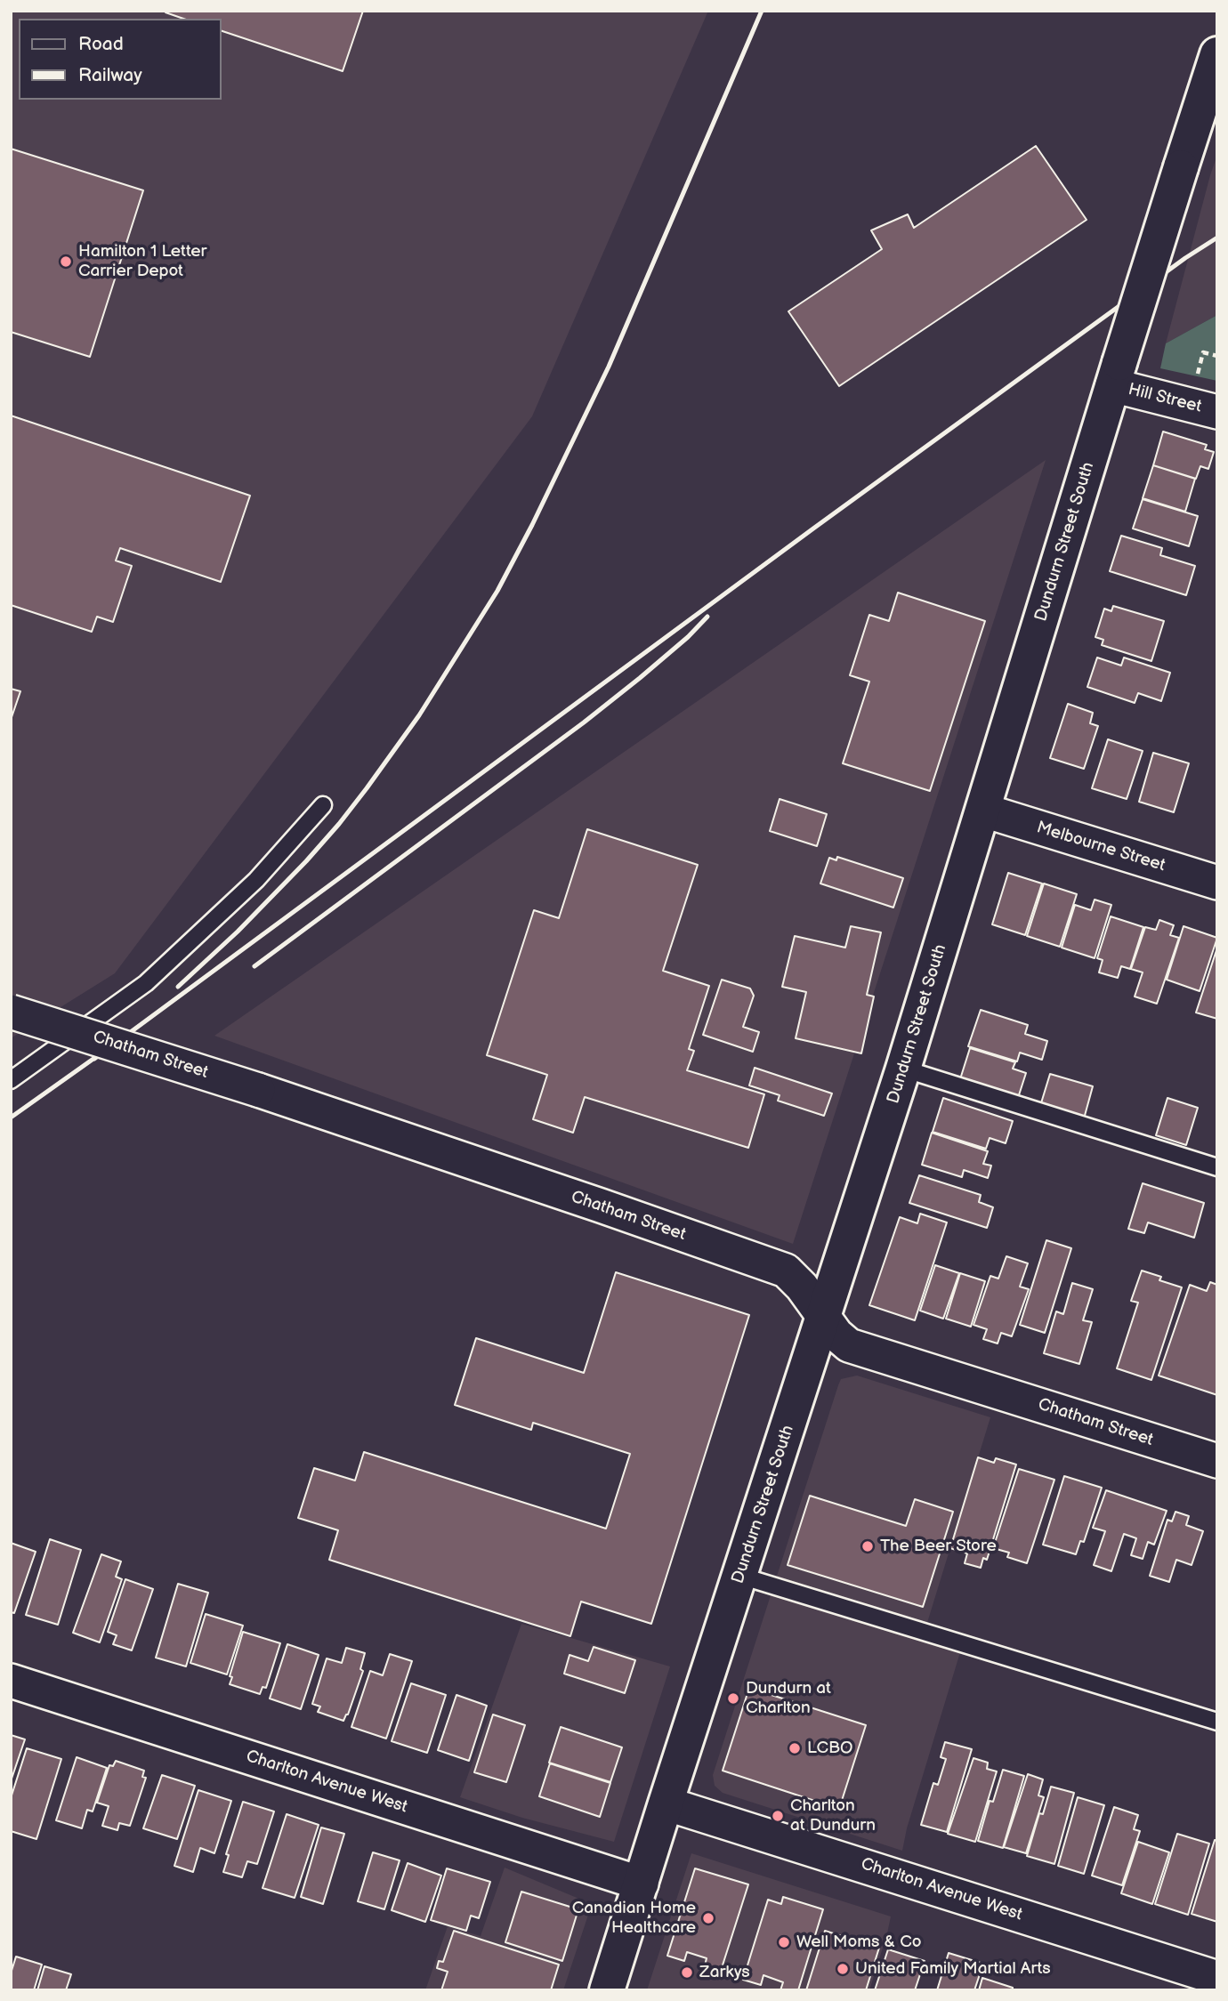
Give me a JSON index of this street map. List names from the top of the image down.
{
  "streets": {
    "main road": ["Dundurn Street South"],
    "street": [
      "Hill Street",
      "Melbourne Street",
      "Chatham Street",
      "Charlton Avenue West"
    ]
  },
  "crossings": [
    ["Hill Street", "Dundurn Street South"],
    ["Dundurn Street South", "Melbourne Street"],
    ["Dundurn Street South", "Chatham Street"],
    ["Dundurn Street South", "Charlton Avenue West"]
  ],
  "places": [
    "Hamilton 1 Letter Carrier Depot",
    "The Beer Store",
    "Dundurn at Charlton",
    "LCBO",
    "Charlton at Dundurn",
    "Canadian Home Healthcare",
    "Well Moms & Co",
    "United Family Martial Arts",
    "Zarkys"
  ],
  "legend": ["Road", "Railway"]
}
